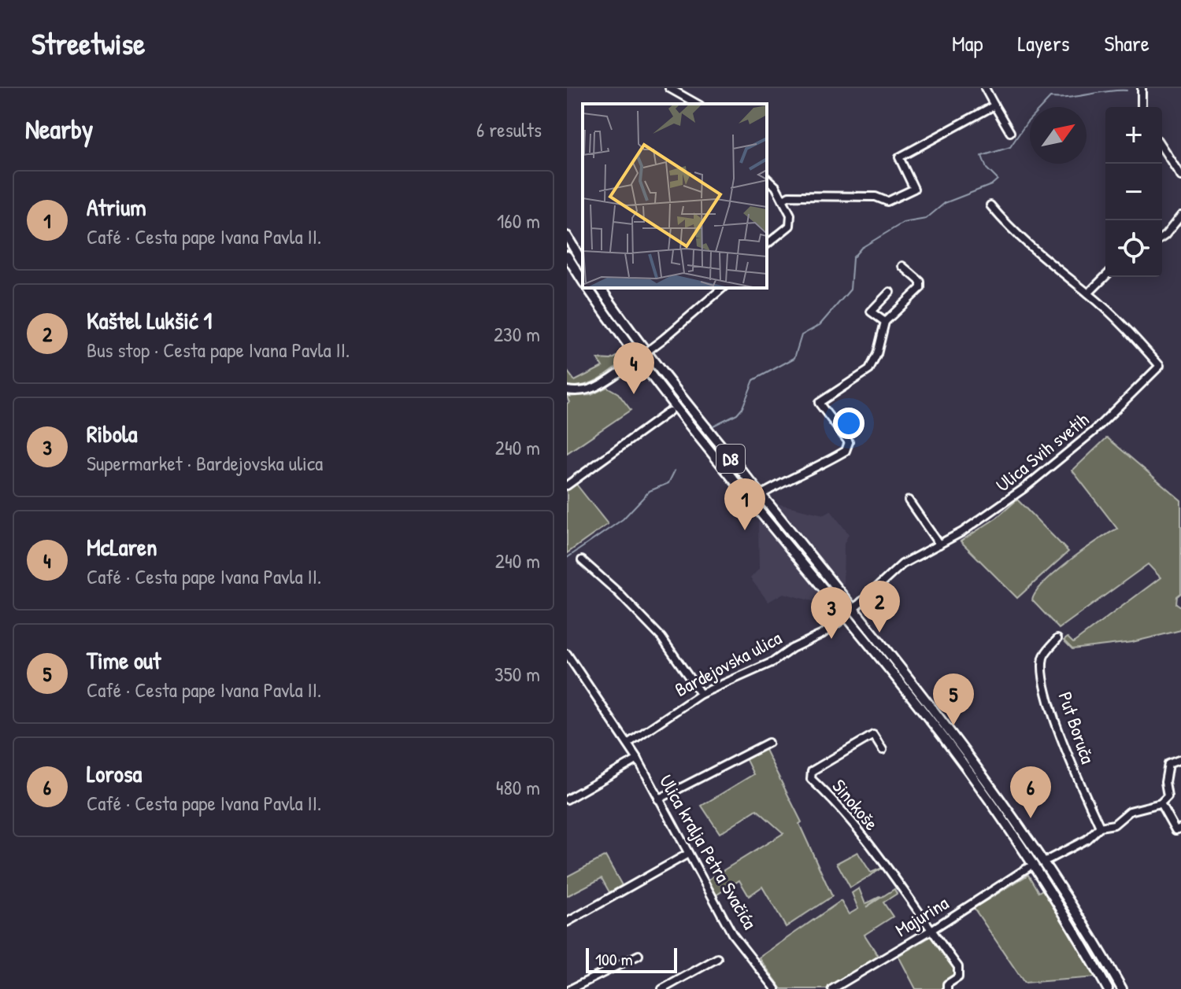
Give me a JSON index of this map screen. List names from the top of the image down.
{
  "streets": {
    "main road": ["D8"],
    "street": [
      "Ulica Svih svetih",
      "Bardejovska ulica",
      "Put Boruča",
      "Sinokoše",
      "Ulica kralja Petra Svačića",
      "Majurina"
    ]
  },
  "crossings": [
    ["Ulica Svih svetih", "D8"],
    ["D8", "Bardejovska ulica"],
    ["Bardejovska ulica", "Ulica kralja Petra Svačića"],
    ["Sinokoše", "Majurina"]
  ],
  "scale_bar": "100 m",
  "north": "top right",
  "page": {
    "header": "Streetwise",
    "nav": ["Map", "Layers", "Share"],
    "heading": ["Nearby", "6 results"],
    "map_buttons": ["+", "−"],
    "list": [
      {
        "mark": "1",
        "name": "Atrium",
        "note": "Café · Cesta pape Ivana Pavla II.",
        "value": "160 m"
      },
      {
        "mark": "2",
        "name": "Kaštel Lukšić 1",
        "note": "Bus stop · Cesta pape Ivana Pavla II.",
        "value": "230 m"
      },
      {
        "mark": "3",
        "name": "Ribola",
        "note": "Supermarket · Bardejovska ulica",
        "value": "240 m"
      },
      {
        "mark": "4",
        "name": "McLaren",
        "note": "Café · Cesta pape Ivana Pavla II.",
        "value": "240 m"
      },
      {
        "mark": "5",
        "name": "Time out",
        "note": "Café · Cesta pape Ivana Pavla II.",
        "value": "350 m"
      },
      {
        "mark": "6",
        "name": "Lorosa",
        "note": "Café · Cesta pape Ivana Pavla II.",
        "value": "480 m"
      }
    ],
    "pins": [
      "4",
      "1",
      "2",
      "3",
      "5",
      "6"
    ],
    "scale": "100 m"
  }
}
